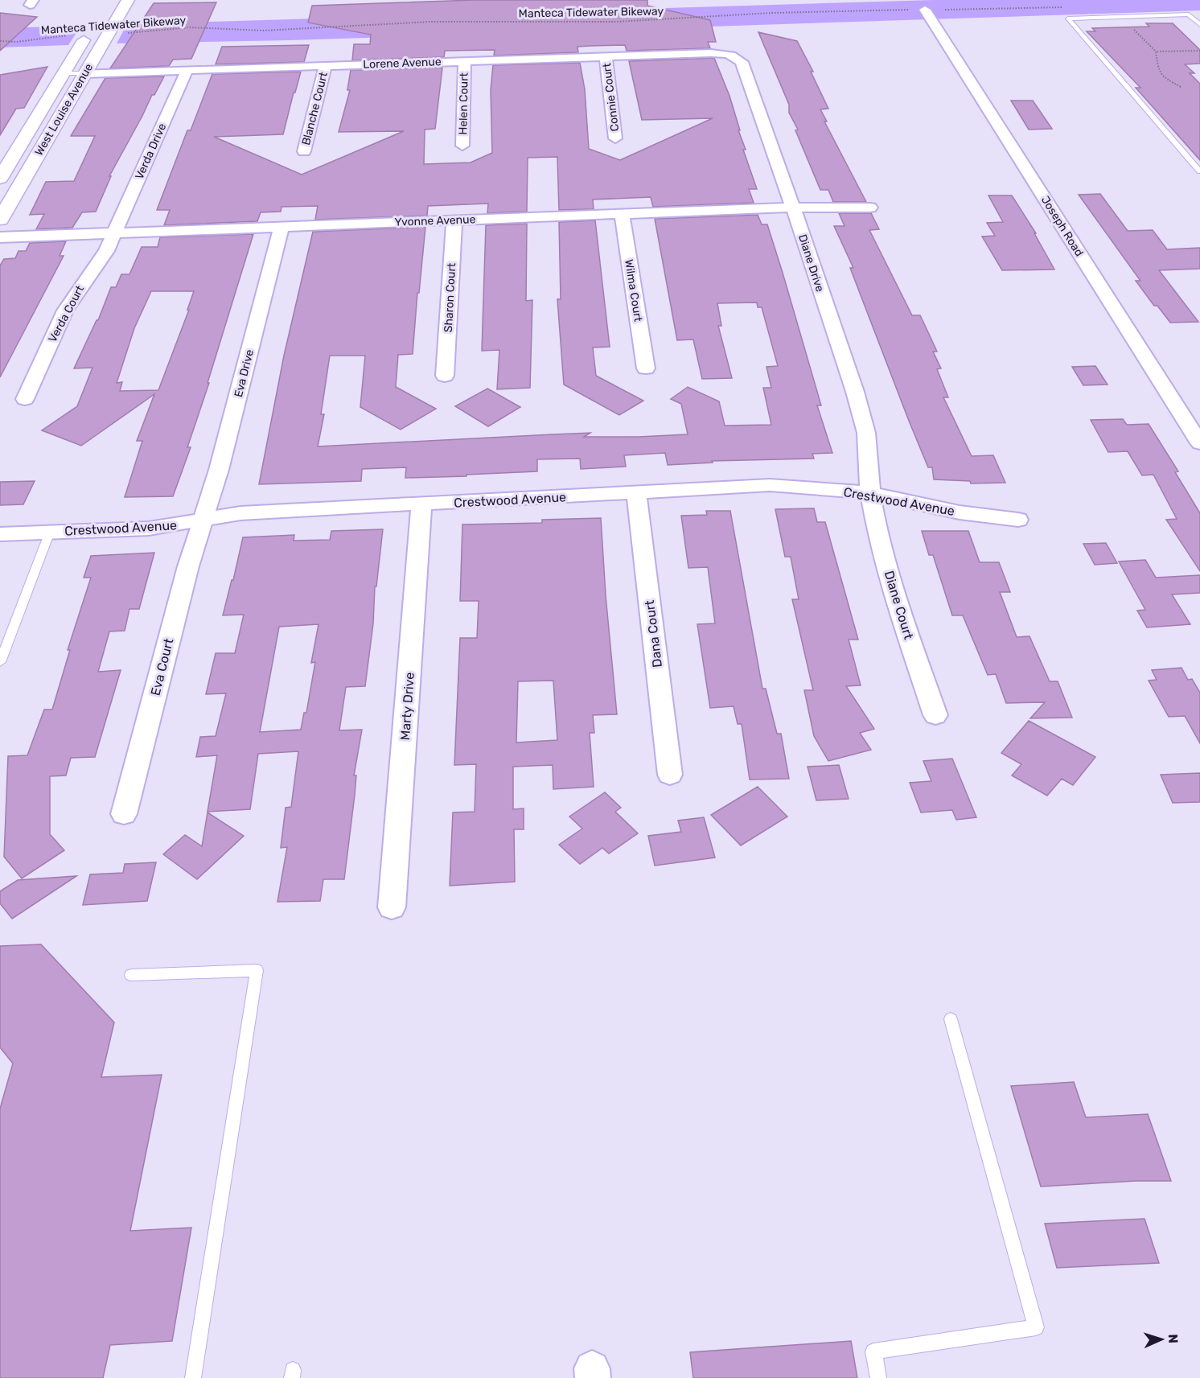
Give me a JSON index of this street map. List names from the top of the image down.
{
  "streets": {
    "main road": ["West Louise Avenue"],
    "street": [
      "Lorene Avenue",
      "Connie Court",
      "Helen Court",
      "Blanche Court",
      "Verda Drive",
      "Yvonne Avenue",
      "Joseph Road",
      "Diane Drive",
      "Wilma Court",
      "Sharon Court",
      "Verda Court",
      "Eva Drive",
      "Crestwood Avenue",
      "Diane Court",
      "Dana Court",
      "Eva Court",
      "Marty Drive"
    ],
    "path": ["Manteca Tidewater Bikeway"]
  },
  "crossings": [
    ["Manteca Tidewater Bikeway", "West Louise Avenue"],
    ["Manteca Tidewater Bikeway", "Joseph Road"],
    ["Lorene Avenue", "Connie Court"],
    ["Lorene Avenue", "Helen Court"],
    ["Lorene Avenue", "Blanche Court"],
    ["Lorene Avenue", "West Louise Avenue"],
    ["Lorene Avenue", "Verda Drive"],
    ["Lorene Avenue", "Diane Drive"],
    ["Verda Drive", "Yvonne Avenue"],
    ["Verda Drive", "Verda Court"],
    ["Yvonne Avenue", "Diane Drive"],
    ["Yvonne Avenue", "Wilma Court"],
    ["Yvonne Avenue", "Sharon Court"],
    ["Yvonne Avenue", "Verda Court"],
    ["Yvonne Avenue", "Eva Drive"],
    ["Diane Drive", "Crestwood Avenue"],
    ["Diane Drive", "Diane Court"],
    ["Eva Drive", "Crestwood Avenue"],
    ["Eva Drive", "Eva Court"],
    ["Crestwood Avenue", "Diane Court"],
    ["Crestwood Avenue", "Dana Court"],
    ["Crestwood Avenue", "Eva Court"],
    ["Crestwood Avenue", "Marty Drive"]
  ],
  "north": "right"
}
